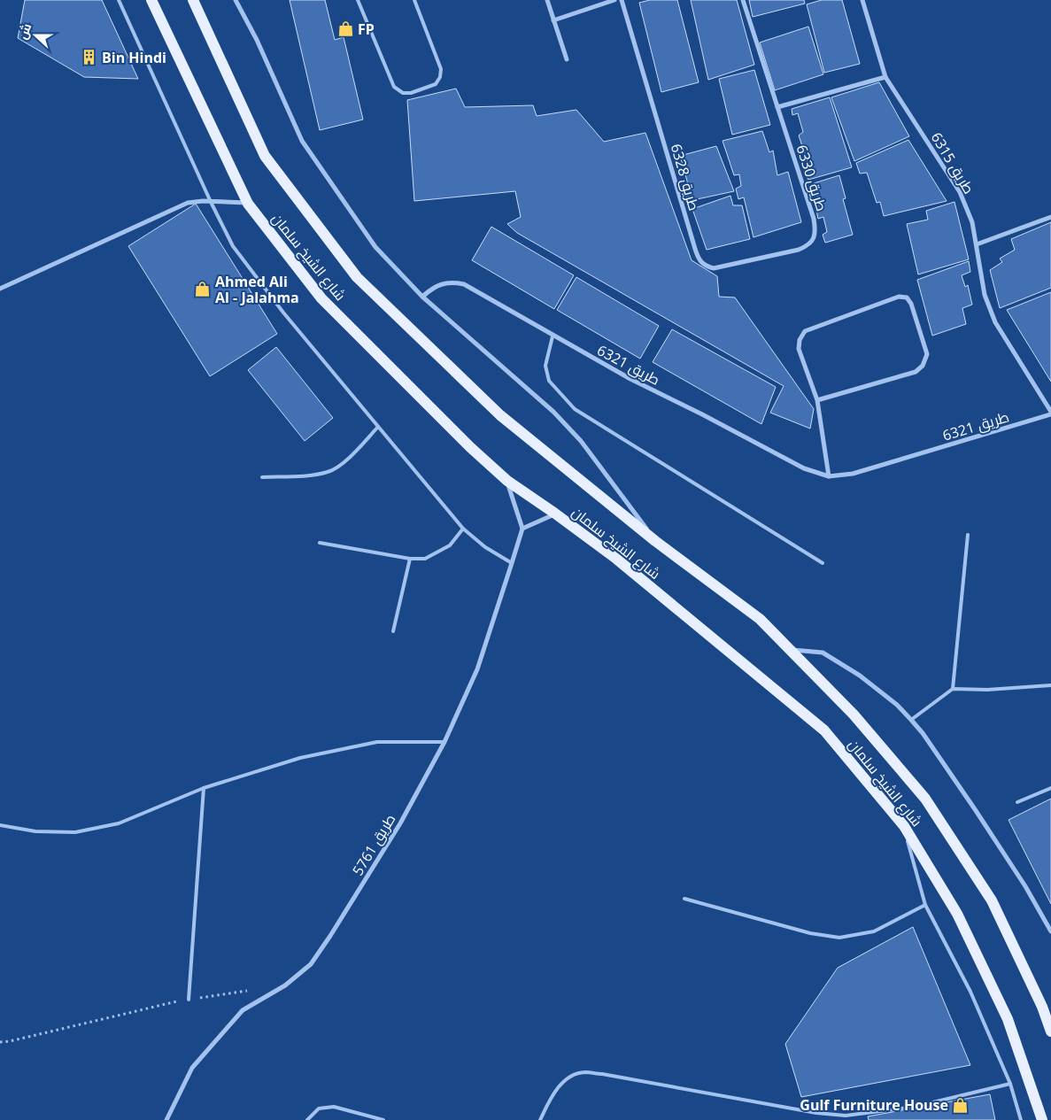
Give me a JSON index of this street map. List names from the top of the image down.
{
  "streets": {
    "main road": ["شارع الشيخ سلمان"],
    "street": [
      "طريق 6315",
      "طريق 6328",
      "طريق 6330",
      "طريق 6321",
      "طريق 5761"
    ]
  },
  "crossings": [
    ["طريق 6315", "طريق 6321"],
    ["طريق 6328", "طريق 6330"]
  ],
  "places": {
    "shop": ["FP", "Ahmed Ali Al - Jalahma", "Gulf Furniture House"],
    "building": ["Bin Hindi"]
  },
  "north": "left"
}
